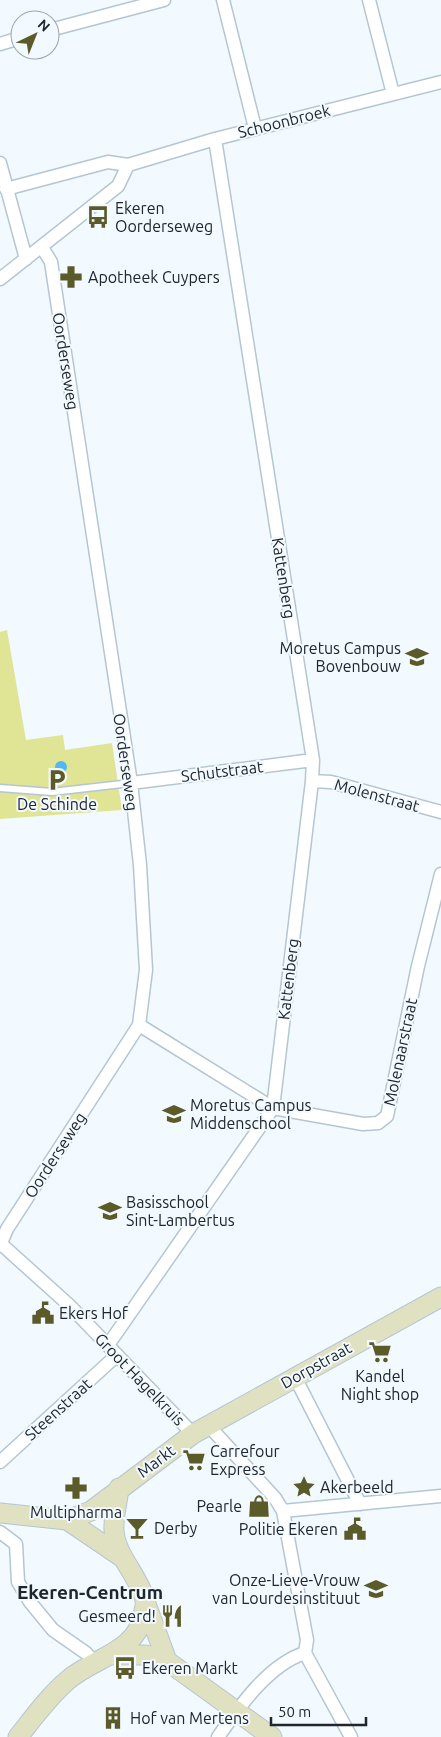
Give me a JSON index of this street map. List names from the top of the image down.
{
  "streets": {
    "main road": ["Dorpstraat", "Markt"],
    "street": [
      "Schoonbroek",
      "Oorderseweg",
      "Kattenberg",
      "Schutstraat",
      "Molenstraat",
      "Molenaarstraat",
      "Groot Hagelkruis",
      "Steenstraat"
    ]
  },
  "crossings": [
    ["Schoonbroek", "Kattenberg"],
    ["Oorderseweg", "Schutstraat"],
    ["Oorderseweg", "Groot Hagelkruis"],
    ["Kattenberg", "Schutstraat"],
    ["Kattenberg", "Molenstraat"],
    ["Kattenberg", "Molenaarstraat"],
    ["Dorpstraat", "Groot Hagelkruis"],
    ["Dorpstraat", "Markt"],
    ["Groot Hagelkruis", "Steenstraat"],
    ["Groot Hagelkruis", "Markt"]
  ],
  "districts": ["Ekeren-Centrum"],
  "places": {
    "bus stop": ["Ekeren Oorderseweg", "Ekeren Markt"],
    "pharmacy": ["Apotheek Cuypers", "Multipharma"],
    "school or university": [
      "Moretus Campus Bovenbouw",
      "Moretus Campus Middenschool",
      "Basisschool Sint-Lambertus",
      "Onze-Lieve-Vrouw van Lourdesinstituut"
    ],
    "parking": ["De Schinde"],
    "public building": ["Ekers Hof", "Politie Ekeren"],
    "supermarket": ["Kandel Night shop", "Carrefour Express"],
    "place": ["Akerbeeld"],
    "shop": ["Pearle"],
    "bar": ["Derby"],
    "restaurant": ["Gesmeerd!"],
    "building": ["Hof van Mertens"]
  },
  "scale_bar": "50 m",
  "north": "top right"
}
